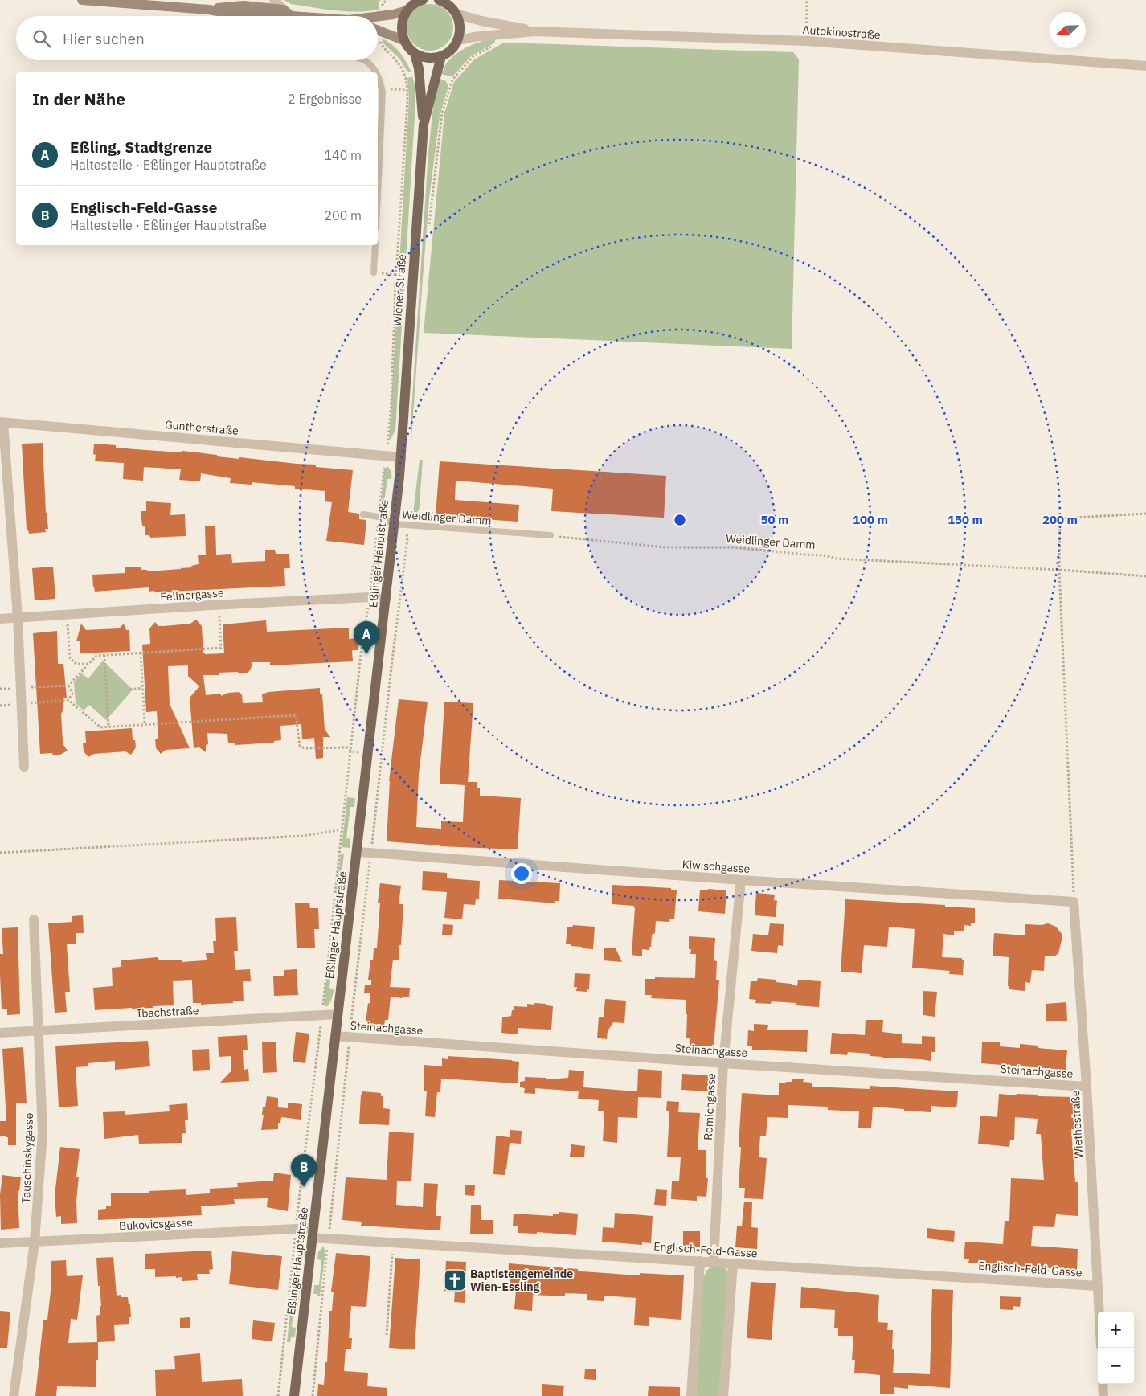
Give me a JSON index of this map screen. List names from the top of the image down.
{
  "streets": {
    "main road": ["Wiener Straße", "Eßlinger Hauptstraße"],
    "street": [
      "Autokinostraße",
      "Guntherstraße",
      "Fellnergasse",
      "Kiwischgasse",
      "Ibachstraße",
      "Steinachgasse",
      "Romichgasse",
      "Wiethestraße",
      "Tauschinskygasse",
      "Bukovicsgasse",
      "Englisch-Feld-Gasse"
    ],
    "lane": ["Weidlinger Damm"]
  },
  "crossings": [
    ["Wiener Straße", "Guntherstraße"],
    ["Wiener Straße", "Eßlinger Hauptstraße"],
    ["Guntherstraße", "Eßlinger Hauptstraße"],
    ["Weidlinger Damm", "Eßlinger Hauptstraße"],
    ["Eßlinger Hauptstraße", "Fellnergasse"],
    ["Eßlinger Hauptstraße", "Kiwischgasse"],
    ["Eßlinger Hauptstraße", "Ibachstraße"],
    ["Eßlinger Hauptstraße", "Steinachgasse"],
    ["Eßlinger Hauptstraße", "Bukovicsgasse"],
    ["Eßlinger Hauptstraße", "Englisch-Feld-Gasse"],
    ["Kiwischgasse", "Romichgasse"],
    ["Kiwischgasse", "Wiethestraße"],
    ["Ibachstraße", "Tauschinskygasse"],
    ["Steinachgasse", "Romichgasse"],
    ["Steinachgasse", "Wiethestraße"],
    ["Romichgasse", "Englisch-Feld-Gasse"],
    ["Wiethestraße", "Englisch-Feld-Gasse"],
    ["Tauschinskygasse", "Bukovicsgasse"],
    ["Bukovicsgasse", "Englisch-Feld-Gasse"]
  ],
  "places": {
    "church": ["Baptistengemeinde Wien-Essling"]
  },
  "north": "bottom left",
  "page": {
    "search": "Hier suchen",
    "heading": ["In der Nähe", "2 Ergebnisse"],
    "list": [
      {
        "mark": "A",
        "name": "Eßling, Stadtgrenze",
        "note": "Haltestelle · Eßlinger Hauptstraße",
        "value": "140 m"
      },
      {
        "mark": "B",
        "name": "Englisch-Feld-Gasse",
        "note": "Haltestelle · Eßlinger Hauptstraße",
        "value": "200 m"
      }
    ],
    "pins": ["A", "B"],
    "map_buttons": ["+", "−"]
  },
  "rings": [
    "50 m",
    "100 m",
    "150 m",
    "200 m"
  ]
}
